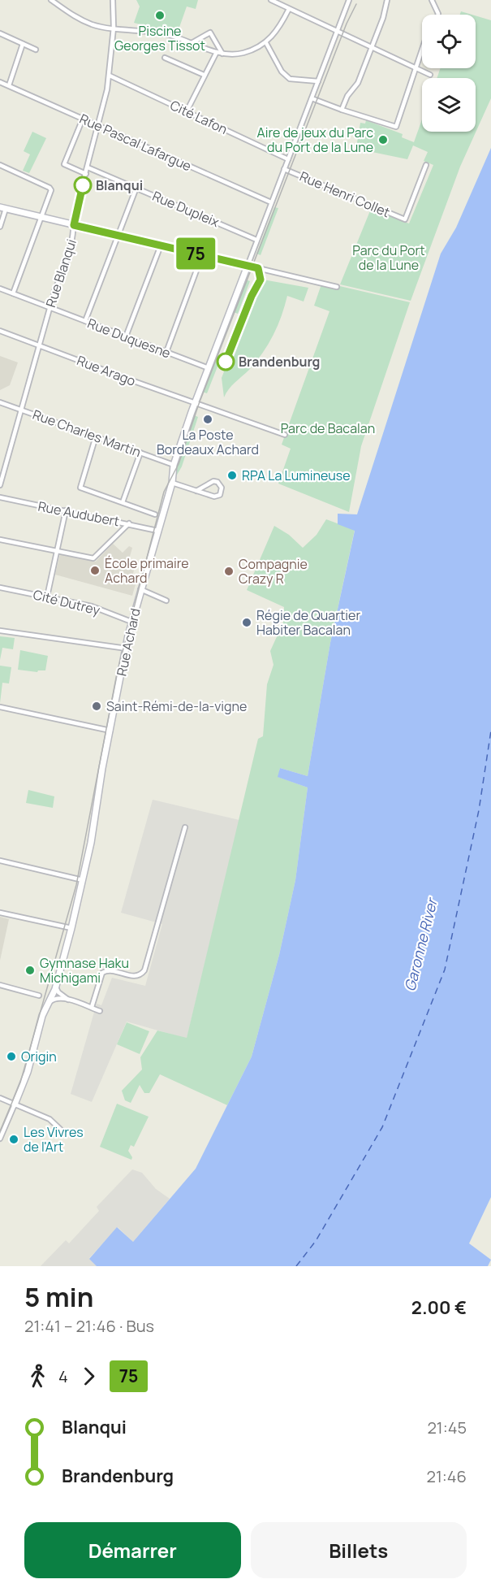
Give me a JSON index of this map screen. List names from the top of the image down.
{
  "streets": {
    "street": [
      "Cité Lafon",
      "Rue Pascal Lafargue",
      "Rue Henri Collet",
      "Rue Dupleix",
      "Rue Blanqui",
      "Rue Duquesne",
      "Rue Arago",
      "Rue Charles Martin",
      "Rue Audubert",
      "Cité Dutrey",
      "Rue Achard"
    ]
  },
  "crossings": [
    ["Cité Lafon", "Rue Blanqui"],
    ["Rue Pascal Lafargue", "Rue Blanqui"],
    ["Rue Dupleix", "Rue Blanqui"],
    ["Rue Blanqui", "Rue Duquesne"],
    ["Rue Blanqui", "Rue Arago"],
    ["Rue Blanqui", "Rue Charles Martin"],
    ["Rue Duquesne", "Rue Achard"],
    ["Rue Arago", "Rue Achard"],
    ["Rue Charles Martin", "Rue Achard"],
    ["Rue Audubert", "Rue Achard"],
    ["Cité Dutrey", "Rue Achard"]
  ],
  "water": ["Garonne River"],
  "parks": ["Parc du Port de la Lune", "Parc de Bacalan"],
  "places": [
    "Piscine Georges Tissot",
    "Aire de jeux du Parc du Port de la Lune",
    "Blanqui",
    "Brandenburg",
    "La Poste Bordeaux Achard",
    "RPA La Lumineuse",
    "École primaire Achard",
    "Compagnie Crazy R",
    "Régie de Quartier Habiter Bacalan",
    "Saint-Rémi-de-la-vigne",
    "Gymnase Haku Michigami",
    "Origin",
    "Les Vivres de l'Art"
  ],
  "lines": ["bus line 75"],
  "page": {
    "on_map": "75",
    "heading": ["5 min", "21:41 – 21:46 · Bus", "2.00 €"],
    "legs": ["4", "75"],
    "list": [
      {
        "name": "Blanqui",
        "value": "21:45"
      },
      {
        "name": "Brandenburg",
        "value": "21:46"
      }
    ],
    "buttons": ["Démarrer", "Billets"]
  }
}
